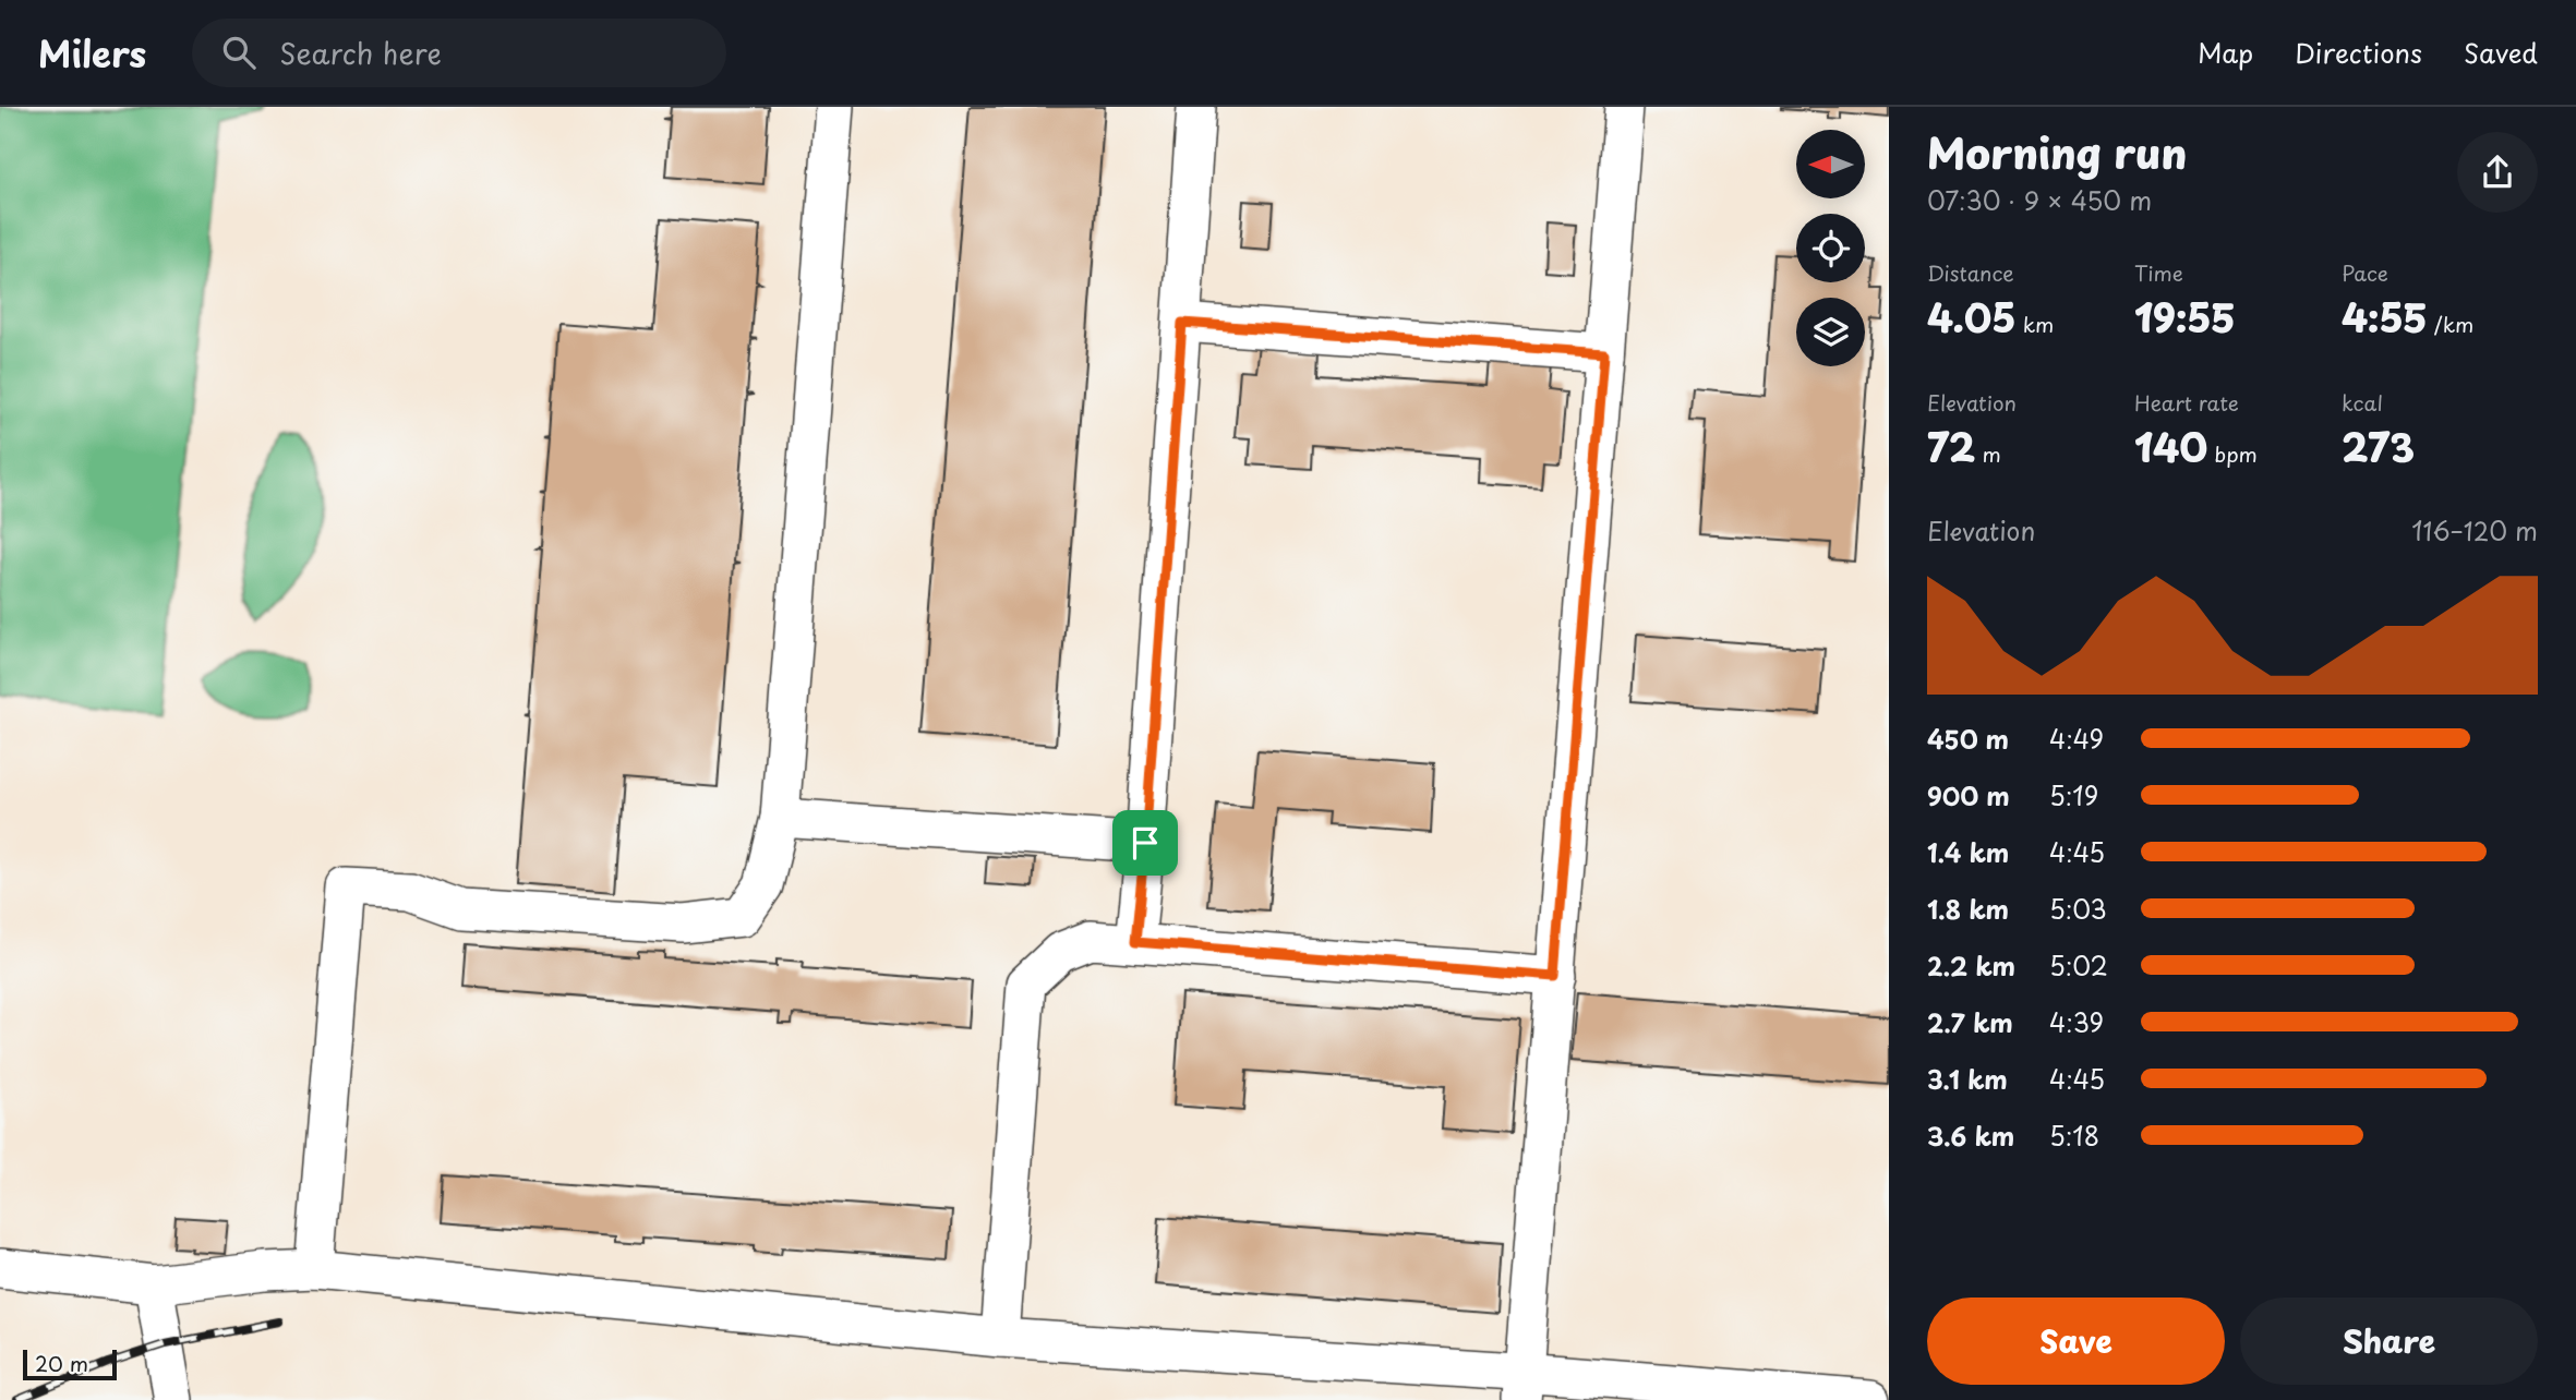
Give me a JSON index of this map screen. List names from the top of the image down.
{
  "scale_bar": "20 m",
  "north": "left",
  "page": {
    "header": "Milers",
    "search": "Search here",
    "nav": ["Map", "Directions", "Saved"],
    "heading": ["Morning run", "07:30 · 9 × 450 m"],
    "stats": [
      ["Distance", "4.05 km"],
      ["Time", "19:55"],
      ["Pace", "4:55 /km"],
      ["Elevation", "72 m"],
      ["Heart rate", "140 bpm"],
      ["kcal", "273"]
    ],
    "chart": ["Elevation", "116–120 m"],
    "list": [
      {
        "name": "450 m",
        "note": "4:49"
      },
      {
        "name": "900 m",
        "note": "5:19"
      },
      {
        "name": "1.4 km",
        "note": "4:45"
      },
      {
        "name": "1.8 km",
        "note": "5:03"
      },
      {
        "name": "2.2 km",
        "note": "5:02"
      },
      {
        "name": "2.7 km",
        "note": "4:39"
      },
      {
        "name": "3.1 km",
        "note": "4:45"
      },
      {
        "name": "3.6 km",
        "note": "5:18"
      }
    ],
    "buttons": ["Save", "Share"],
    "scale": "20 m"
  }
}
